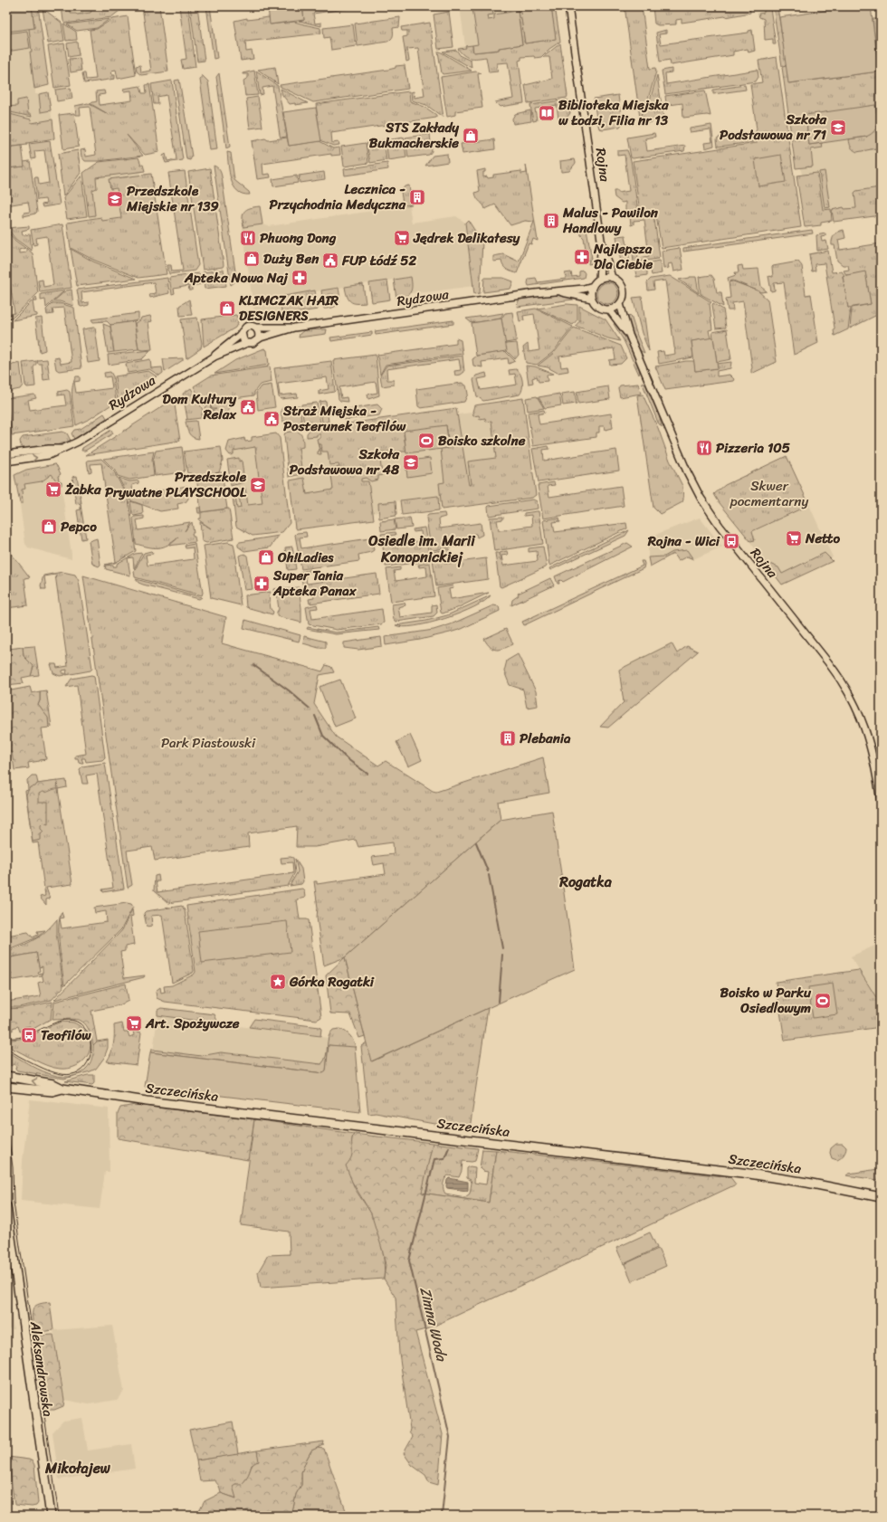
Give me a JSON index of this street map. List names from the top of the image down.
{
  "streets": {
    "main road": ["Szczecińska", "Aleksandrowska"],
    "street": ["Rojna", "Rydzowa"]
  },
  "crossings": [
    ["Rojna", "Rydzowa"]
  ],
  "districts": ["Osiedle im. Marii Konopnickiej", "Rogatka", "Mikołajew"],
  "water": ["Zimna Woda"],
  "parks": ["Skwer pocmentarny", "Park Piastowski"],
  "places": {
    "library": ["Biblioteka Miejska w Łodzi, Filia nr 13"],
    "school or university": [
      "Szkoła Podstawowa nr 71",
      "Przedszkole Miejskie nr 139",
      "Szkoła Podstawowa nr 48",
      "Przedszkole Prywatne PLAYSCHOOL"
    ],
    "shop": [
      "STS Zakłady Bukmacherskie",
      "Duży Ben",
      "KLIMCZAK HAIR DESIGNERS",
      "Pepco",
      "Oh!Ladies"
    ],
    "building": ["Lecznica - Przychodnia Medyczna", "Malus - Pawilon Handlowy", "Plebania"],
    "restaurant": ["Phuong Dong", "Pizzeria 105"],
    "supermarket": [
      "Jędrek Delikatesy",
      "Żabka",
      "Netto",
      "Art. Spożywcze"
    ],
    "pharmacy": ["Najlepsza Dla Ciebie", "Apteka Nowa Naj", "Super Tania Apteka Panax"],
    "public building": ["FUP Łódź 52", "Dom Kultury Relax", "Straż Miejska - Posterunek Teofilów"],
    "sports": ["Boisko szkolne", "Boisko w Parku Osiedlowym"],
    "bus stop": ["Rojna - Wici", "Teofilów"],
    "place": ["Górka Rogatki"]
  }
}
